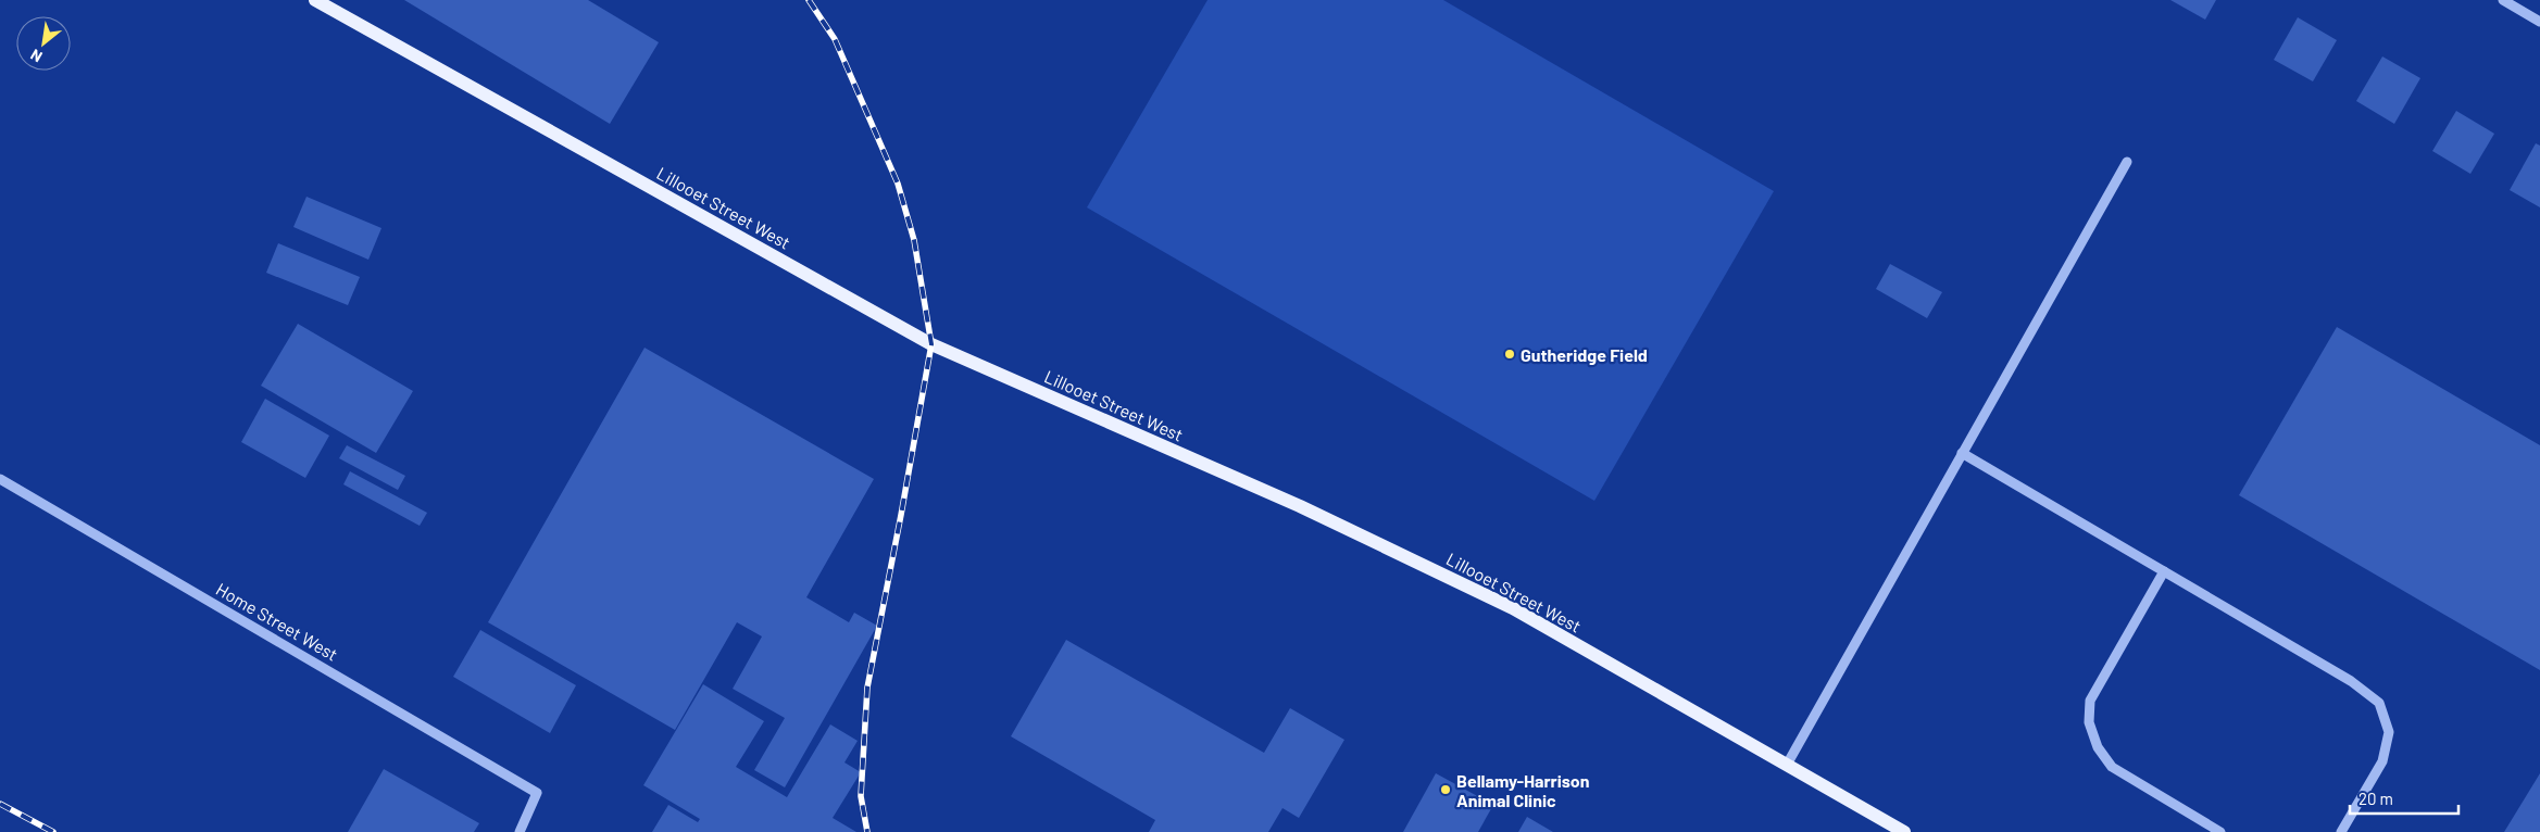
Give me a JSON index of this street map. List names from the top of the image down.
{
  "streets": {
    "main road": ["Lillooet Street West"],
    "street": ["Home Street West"]
  },
  "places": ["Gutheridge Field", "Bellamy-Harrison Animal Clinic"],
  "scale_bar": "20 m",
  "north": "bottom left"
}
